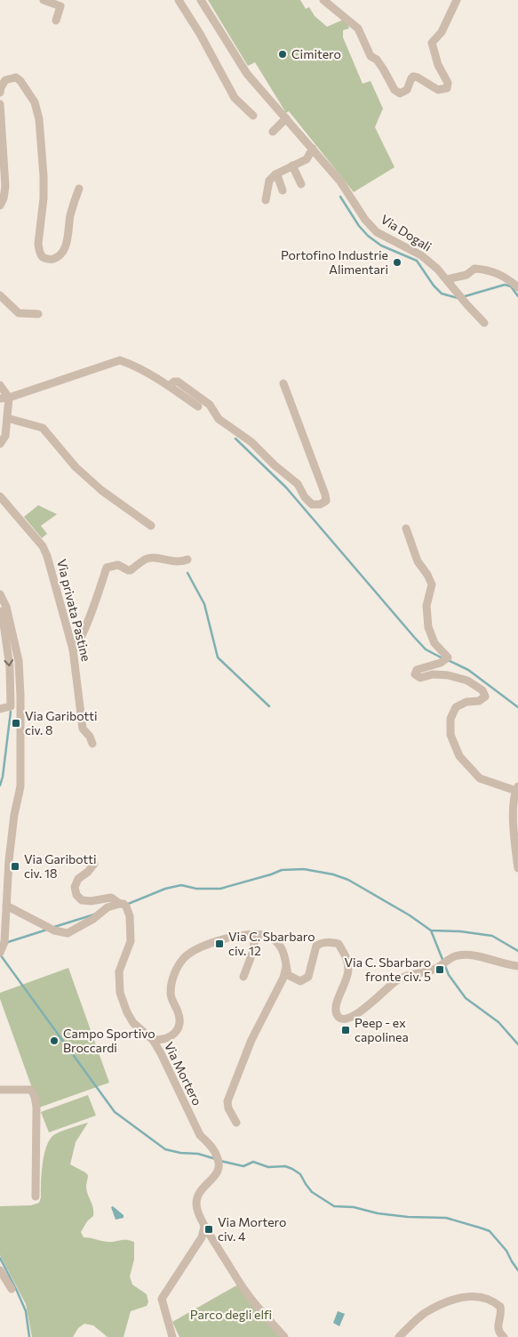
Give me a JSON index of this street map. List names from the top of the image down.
{
  "streets": {
    "street": ["Via Dogali", "Via privata Pastine", "Via Mortero"]
  },
  "parks": ["Parco degli elfi"],
  "places": {
    "other": ["Cimitero", "Portofino Industrie Alimentari", "Campo Sportivo Broccardi"],
    "transit": [
      "Via Garibotti civ. 8",
      "Via Garibotti civ. 18",
      "Via C. Sbarbaro civ. 12",
      "Via C. Sbarbaro fronte civ. 5",
      "Peep - ex capolinea",
      "Via Mortero civ. 4"
    ]
  }
}
